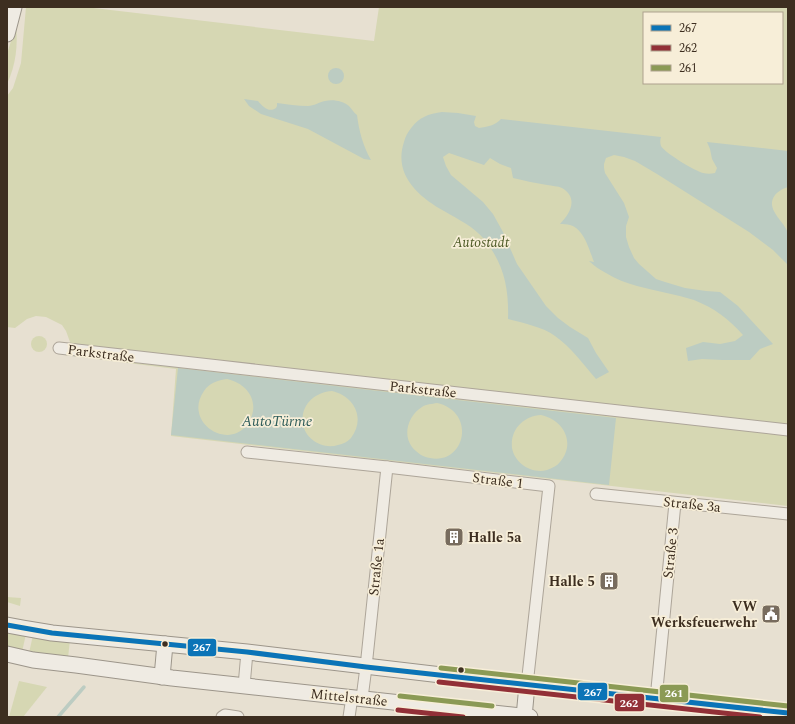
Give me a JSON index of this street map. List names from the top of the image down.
{
  "streets": {
    "street": [
      "Parkstraße",
      "Straße 1",
      "Straße 3a",
      "Straße 3",
      "Straße 1a",
      "Mittelstraße"
    ]
  },
  "crossings": [
    ["Straße 1", "Straße 1a"],
    ["Straße 1", "Mittelstraße"],
    ["Straße 3a", "Straße 3"],
    ["Straße 1a", "Mittelstraße"]
  ],
  "water": ["AutoTürme"],
  "parks": ["Autostadt"],
  "places": {
    "building": ["Halle 5a", "Halle 5"],
    "public building": ["VW Werksfeuerwehr"]
  },
  "lines": ["transit line 267", "transit line 261", "transit line 262"],
  "legend": ["267", "262", "261"]
}
